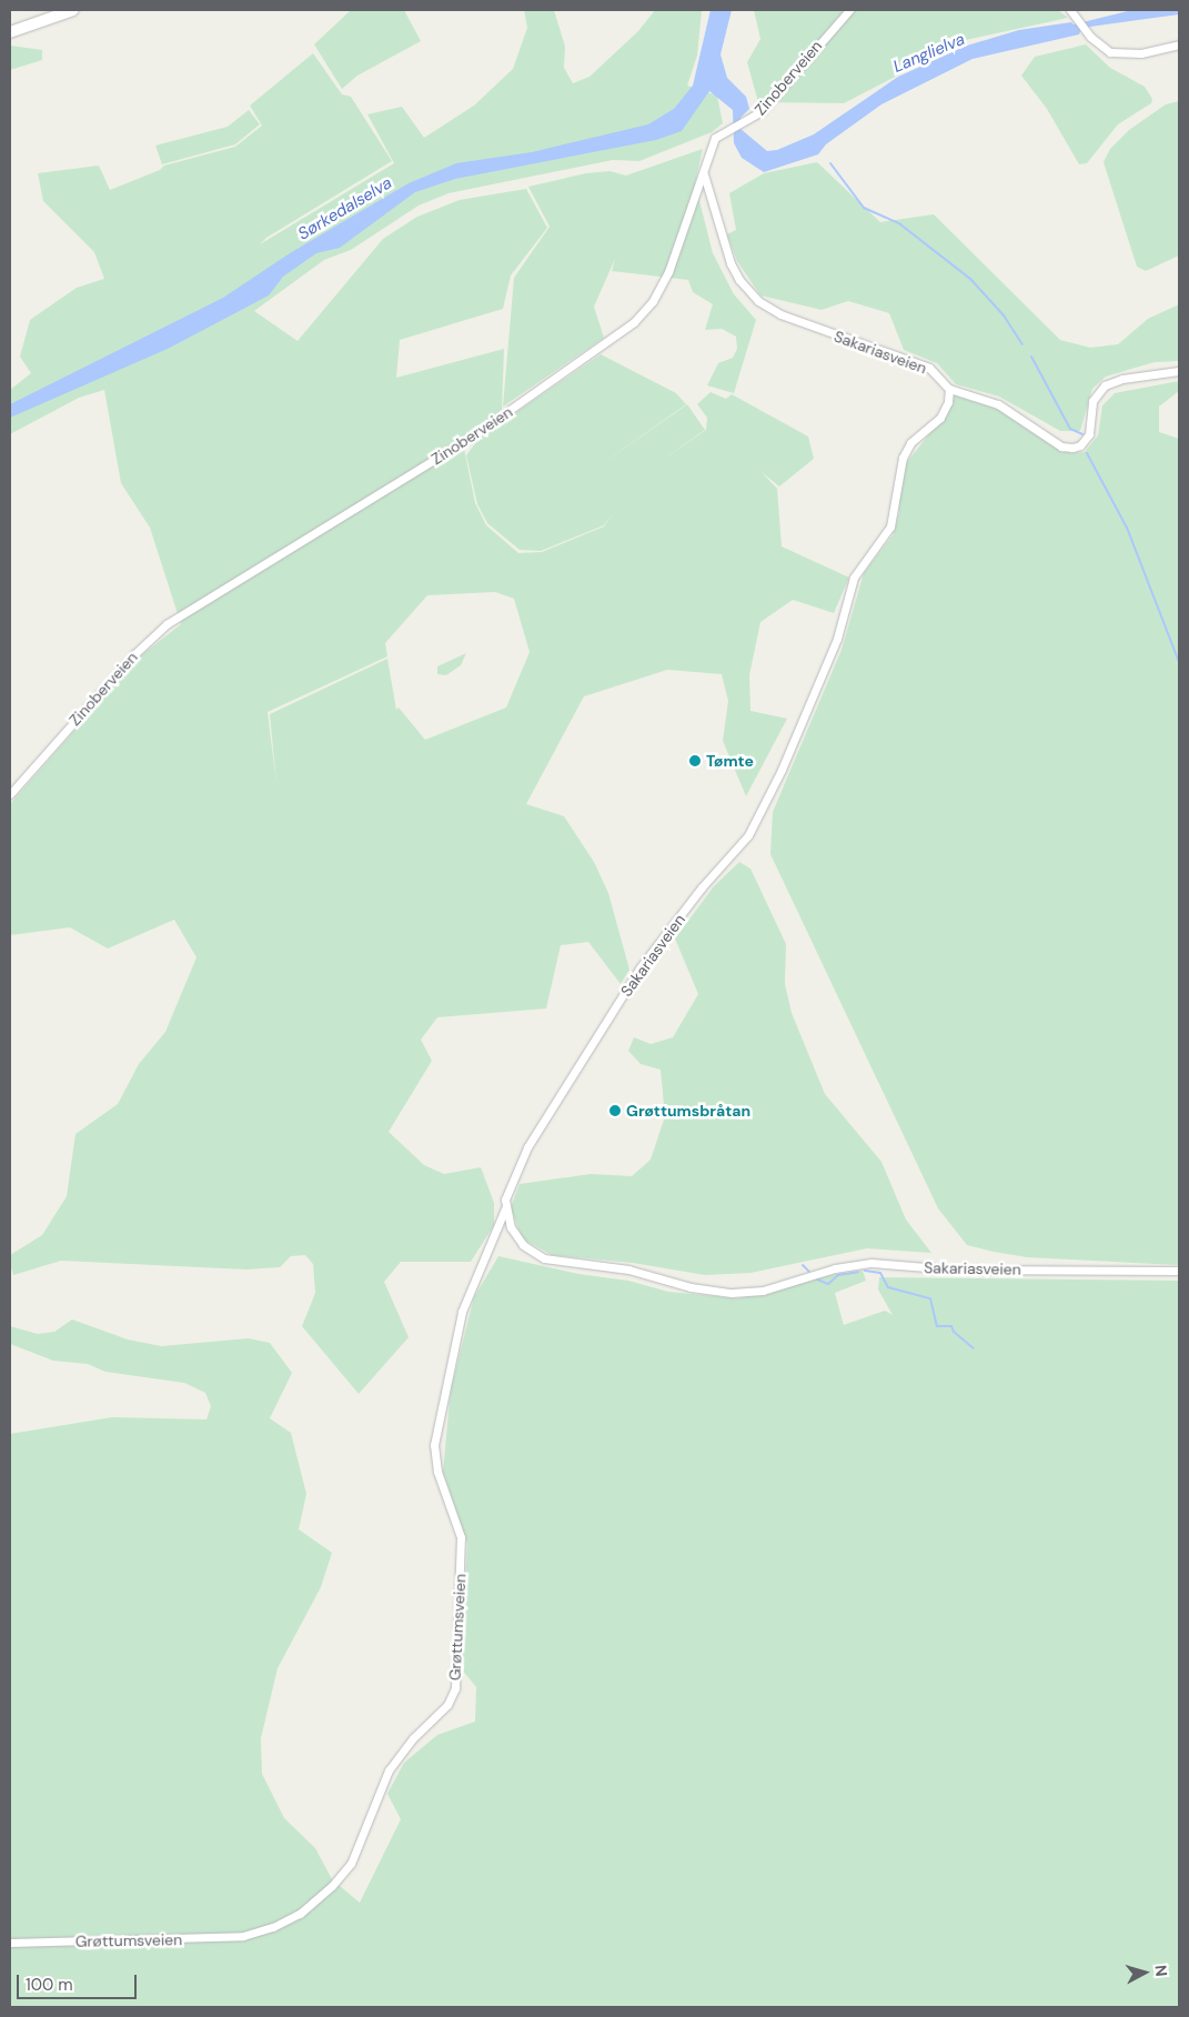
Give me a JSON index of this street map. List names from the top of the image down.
{
  "streets": {
    "street": ["Zinoberveien", "Sakariasveien", "Grøttumsveien"]
  },
  "crossings": [
    ["Zinoberveien", "Sakariasveien"],
    ["Sakariasveien", "Grøttumsveien"]
  ],
  "water": ["Langlielva", "Sørkedalselva"],
  "places": ["Tømte", "Grøttumsbråtan"],
  "scale_bar": "100 m",
  "north": "right"
}
